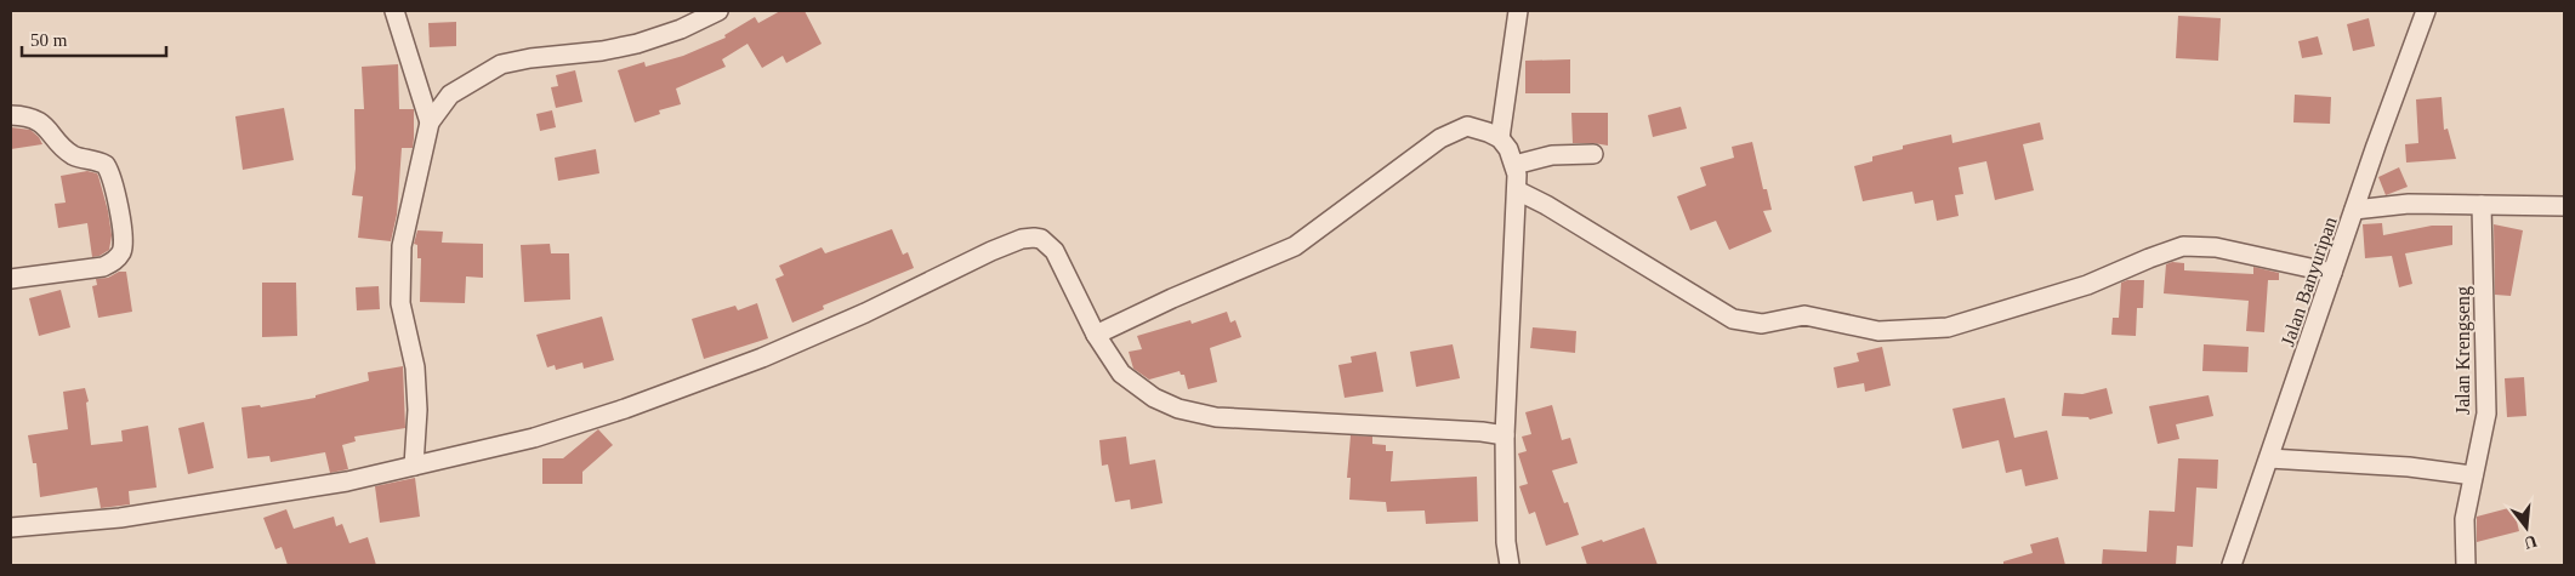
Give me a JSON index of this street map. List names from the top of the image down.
{
  "streets": {
    "street": ["Jalan Banyuripan", "Jalan Krengseng"]
  },
  "scale_bar": "50 m",
  "north": "bottom"
}
